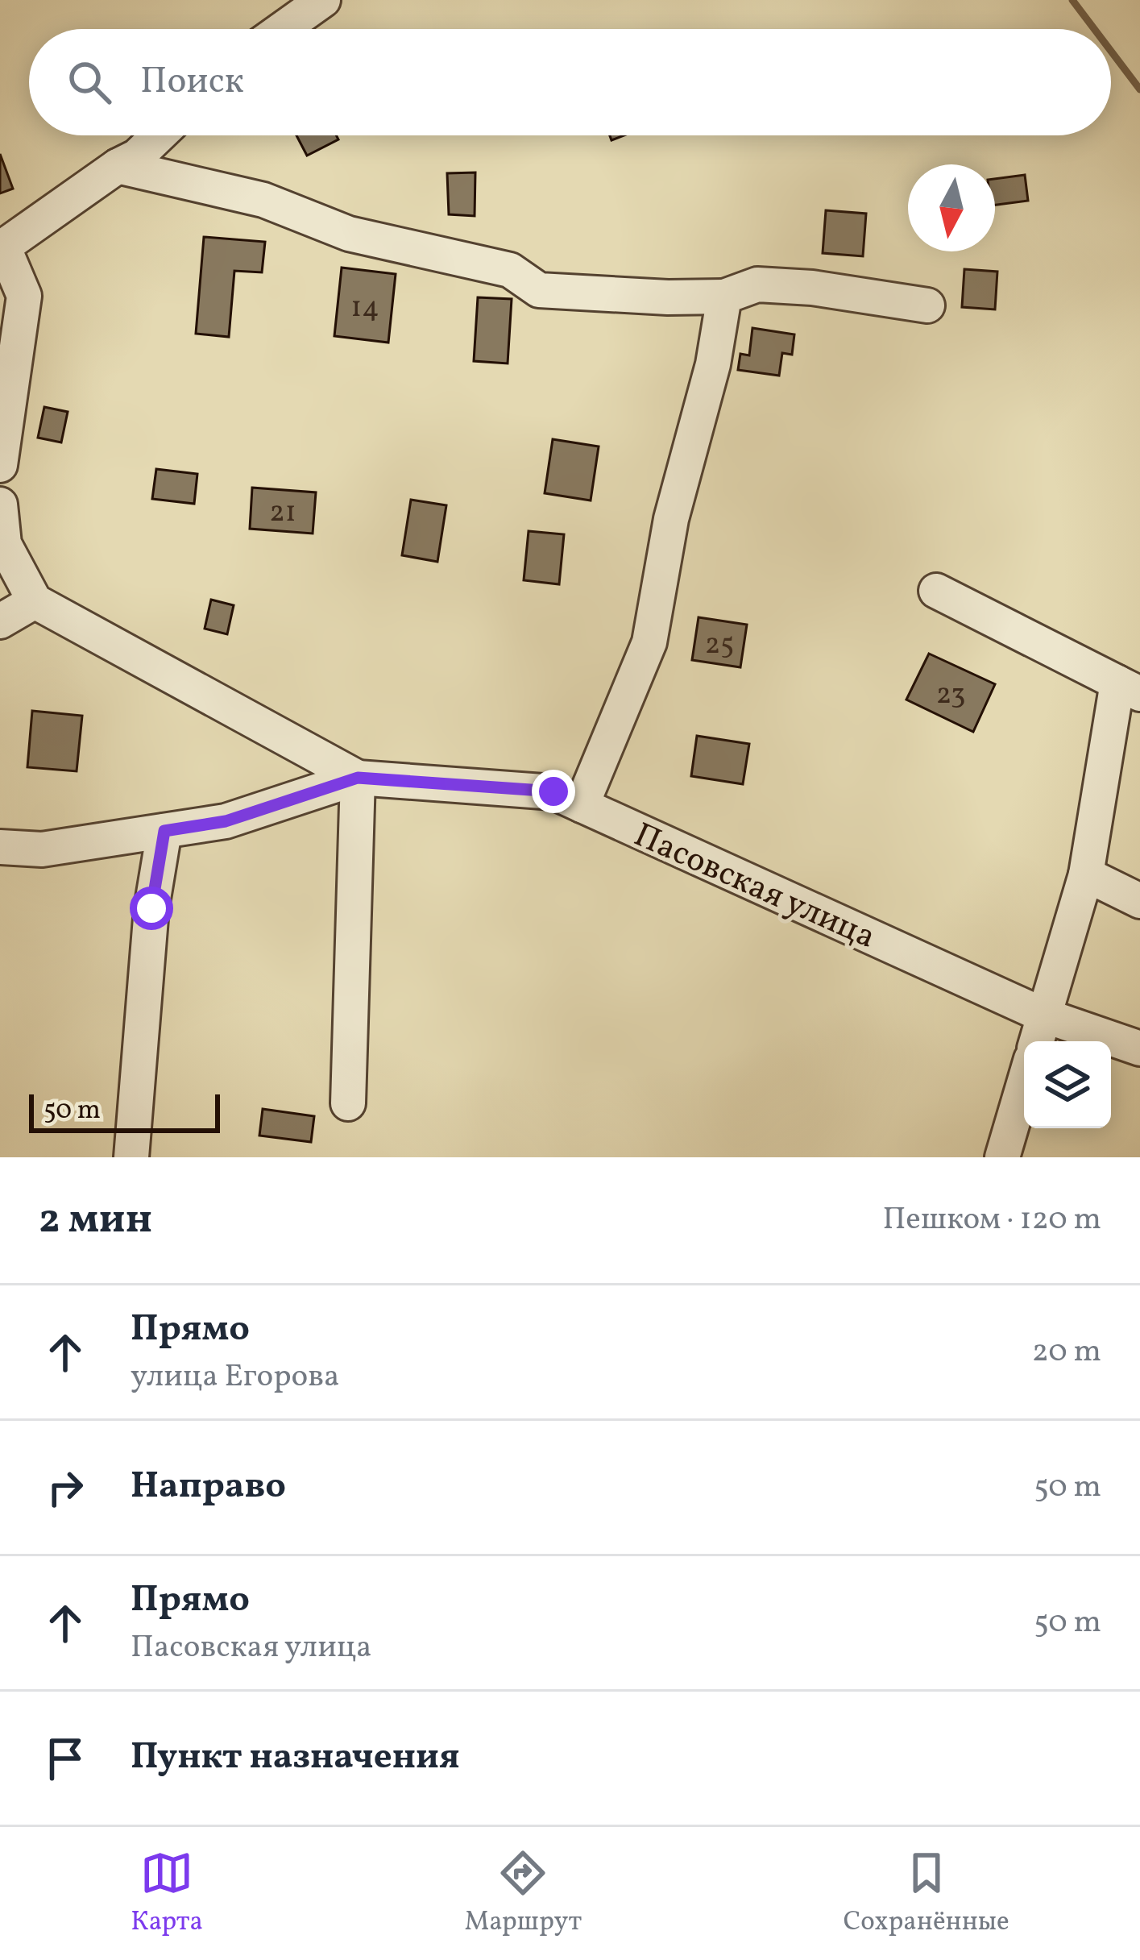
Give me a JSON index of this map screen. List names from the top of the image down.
{
  "streets": {
    "street": ["Пасовская улица"]
  },
  "house_numbers": [
    "14",
    "21",
    "25",
    "23"
  ],
  "scale_bar": "50 m",
  "north": "bottom",
  "page": {
    "search": "Поиск",
    "scale": "50 m",
    "heading": ["2 мин", "Пешком · 120 m"],
    "list": [
      ["Прямо", "улица Егорова", "20 m"],
      ["Направо", "50 m"],
      ["Прямо", "Пасовская улица", "50 m"],
      "Пункт назначения"
    ],
    "nav": ["Карта", "Маршрут", "Сохранённые"]
  }
}
